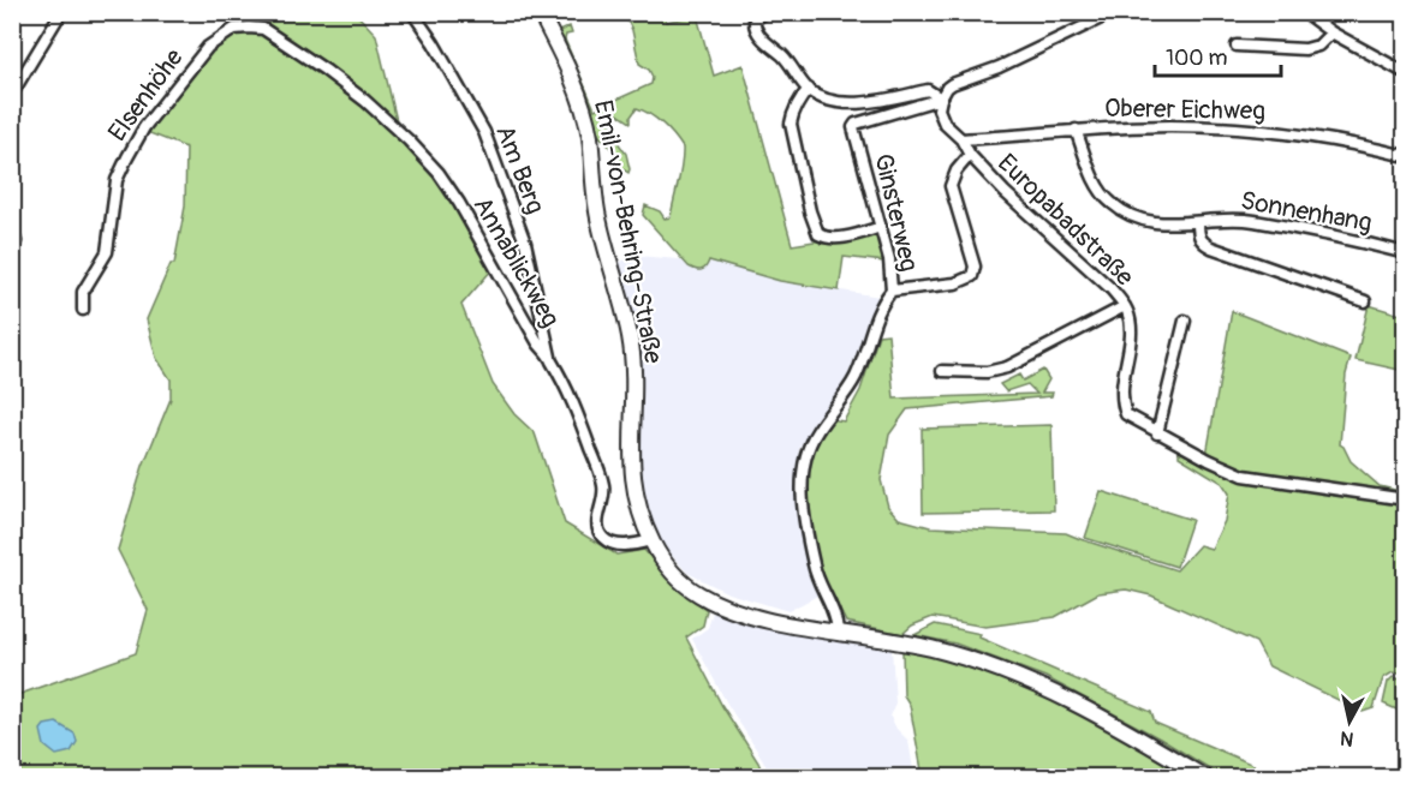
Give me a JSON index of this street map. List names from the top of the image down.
{
  "streets": {
    "main road": ["Emil-von-Behring-Straße"],
    "street": [
      "Elsenhöhe",
      "Oberer Eichweg",
      "Am Berg",
      "Sonnenhang",
      "Ginsterweg",
      "Europabadstraße",
      "Annablickweg"
    ]
  },
  "crossings": [
    ["Elsenhöhe", "Annablickweg"],
    ["Oberer Eichweg", "Sonnenhang"],
    ["Oberer Eichweg", "Europabadstraße"],
    ["Am Berg", "Annablickweg"],
    ["Ginsterweg", "Europabadstraße"],
    ["Ginsterweg", "Emil-von-Behring-Straße"],
    ["Emil-von-Behring-Straße", "Annablickweg"]
  ],
  "scale_bar": "100 m",
  "north": "bottom"
}
